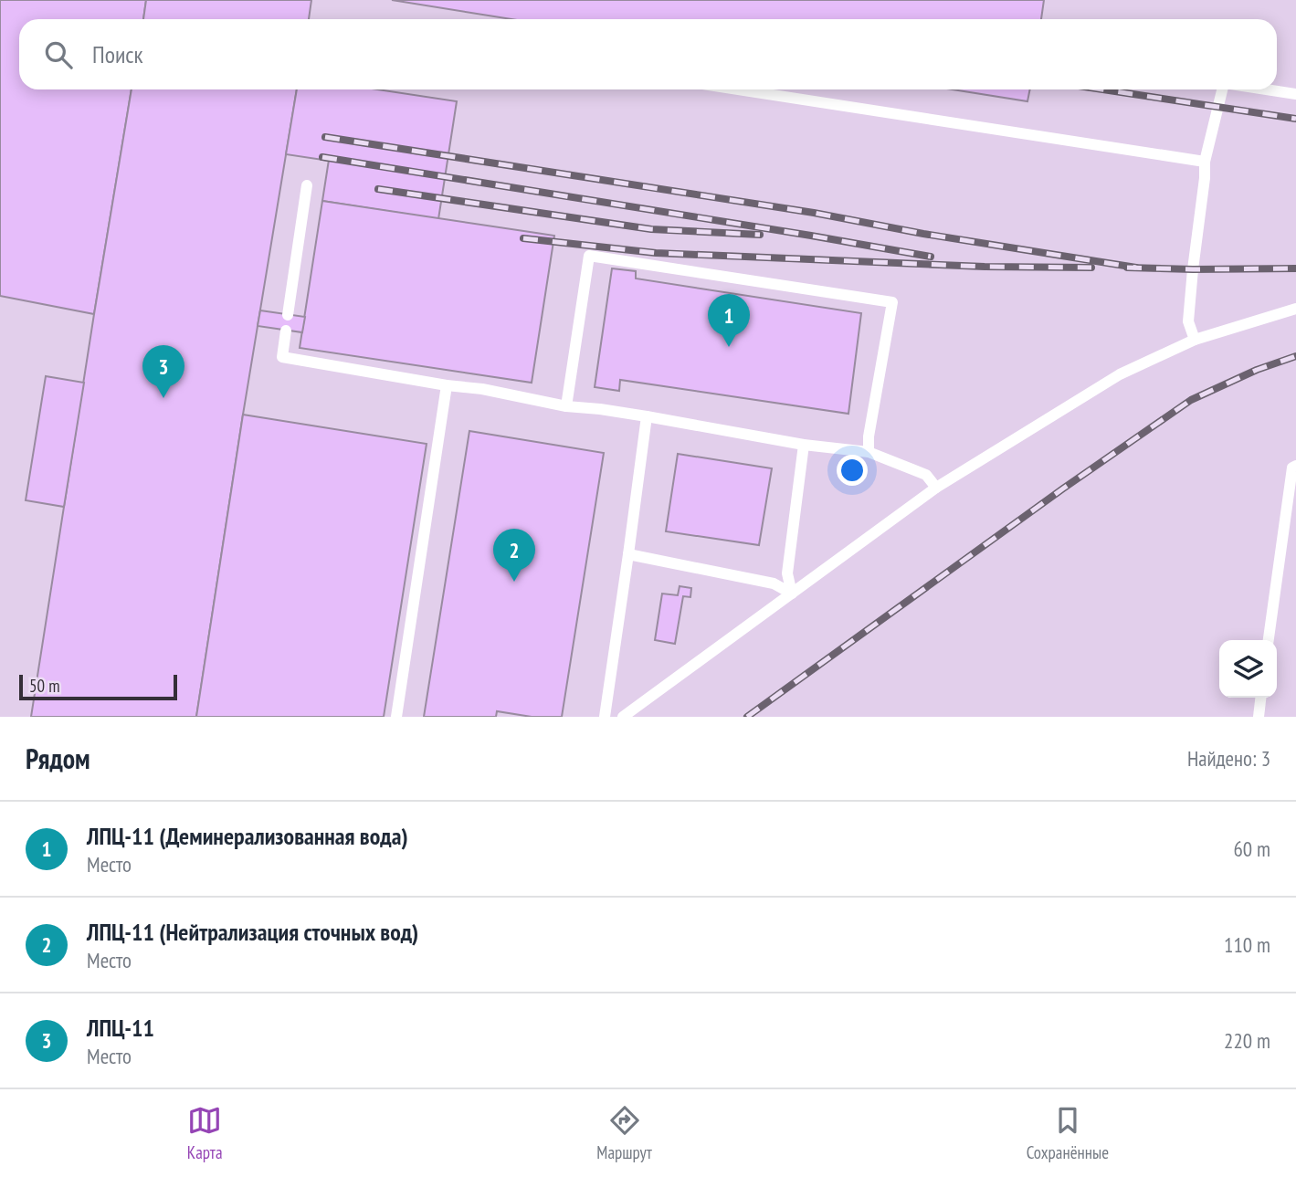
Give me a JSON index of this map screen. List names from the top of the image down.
{
  "scale_bar": "50 m",
  "page": {
    "search": "Поиск",
    "pins": ["1", "3", "2"],
    "scale": "50 m",
    "heading": ["Рядом", "Найдено: 3"],
    "list": [
      {
        "mark": "1",
        "name": "ЛПЦ-11 (Деминерализованная вода)",
        "note": "Место",
        "value": "60 m"
      },
      {
        "mark": "2",
        "name": "ЛПЦ-11 (Нейтрализация сточных вод)",
        "note": "Место",
        "value": "110 m"
      },
      {
        "mark": "3",
        "name": "ЛПЦ-11",
        "note": "Место",
        "value": "220 m"
      }
    ],
    "nav": ["Карта", "Маршрут", "Сохранённые"]
  }
}
